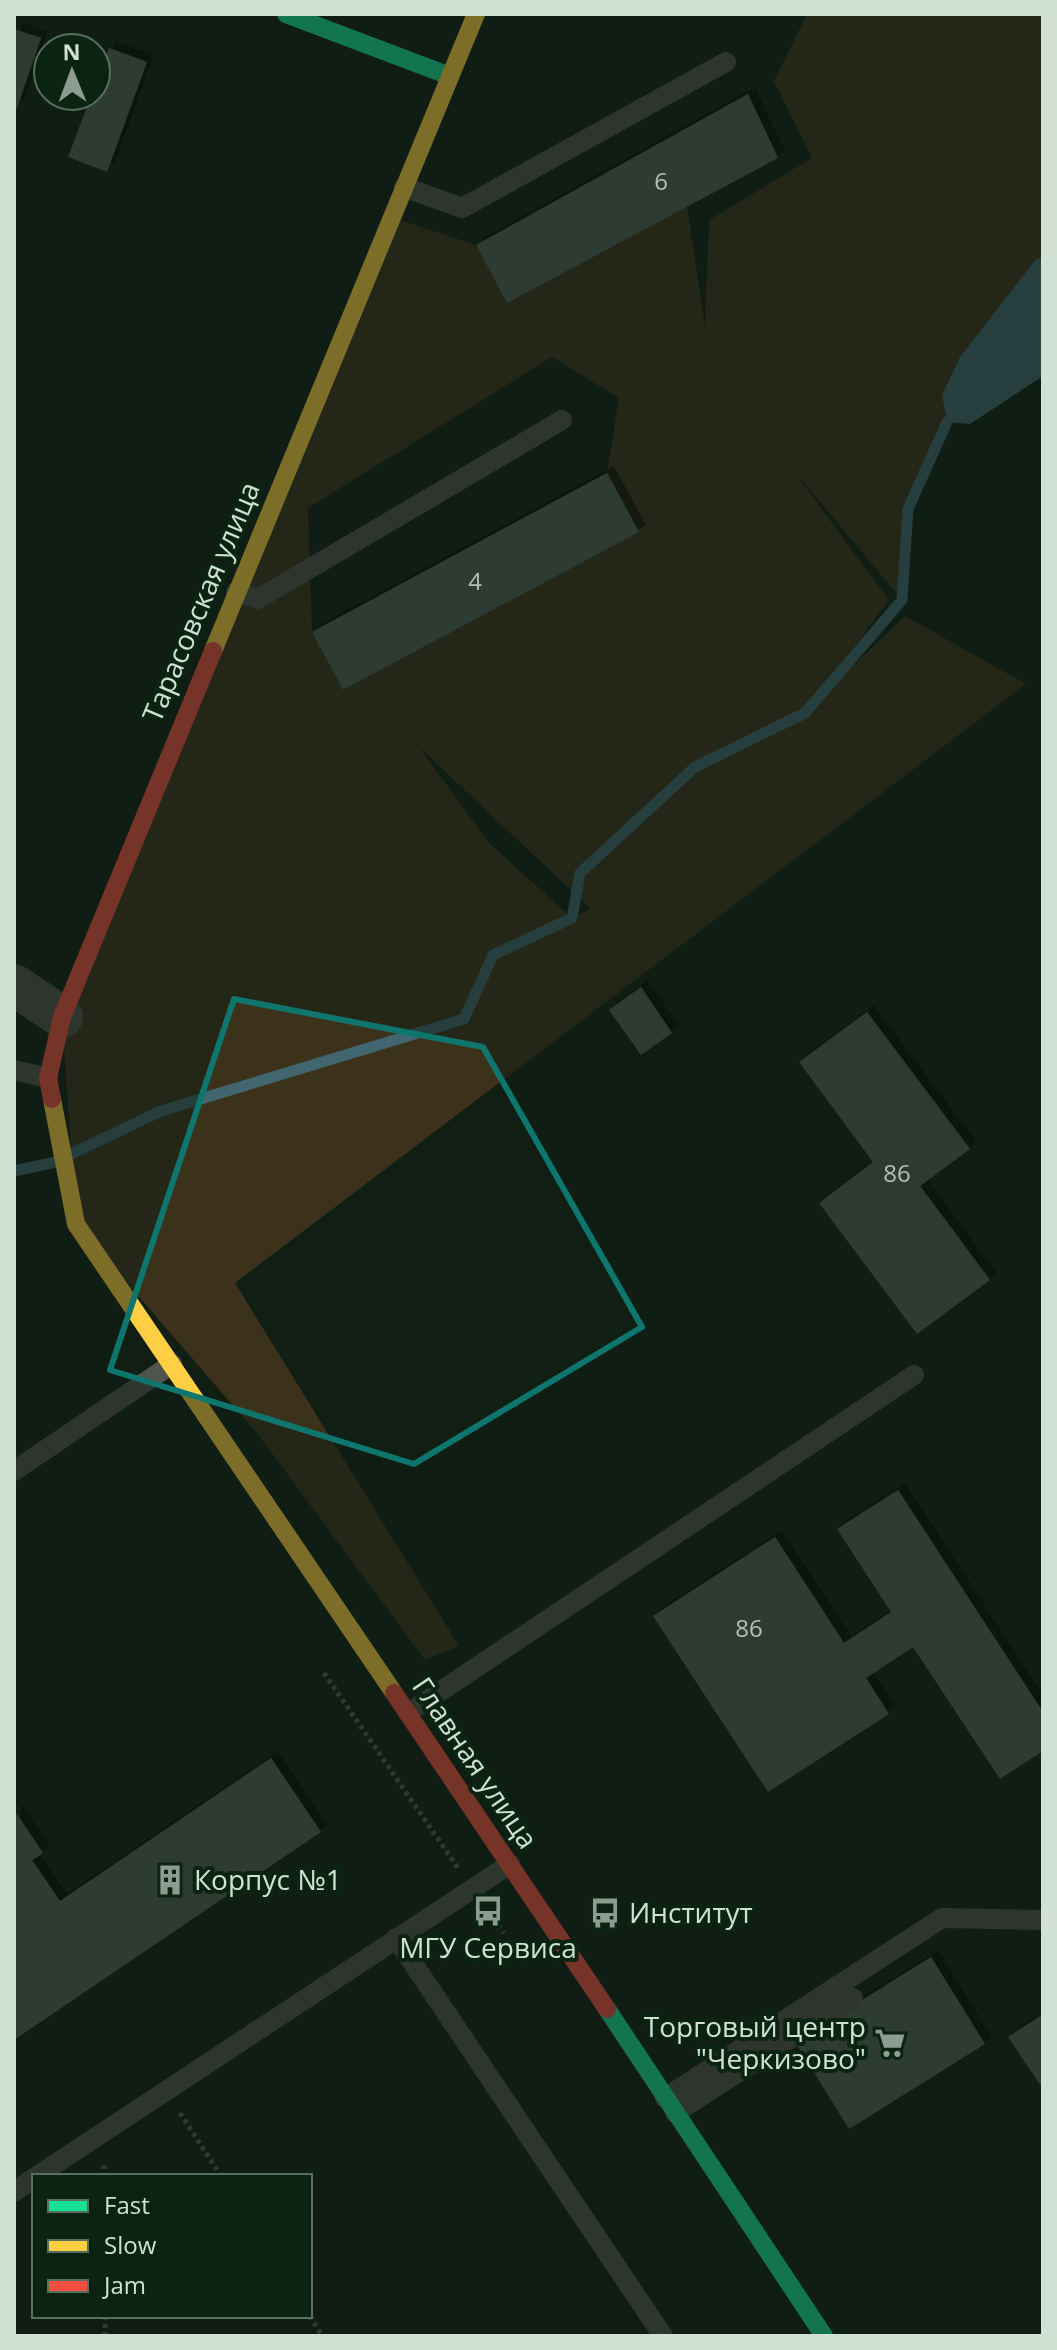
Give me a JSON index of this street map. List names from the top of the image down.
{
  "streets": {
    "main road": ["Тарасовская улица", "Главная улица"]
  },
  "crossings": [
    ["Тарасовская улица", "Главная улица"]
  ],
  "places": {
    "building": ["Корпус №1"],
    "bus stop": ["МГУ Сервиса", "Институт"],
    "supermarket": ["Торговый центр \"Черкизово\""]
  },
  "house_numbers": [
    "6",
    "4",
    "86",
    "86"
  ],
  "legend": ["Fast", "Slow", "Jam"],
  "north": "top"
}
